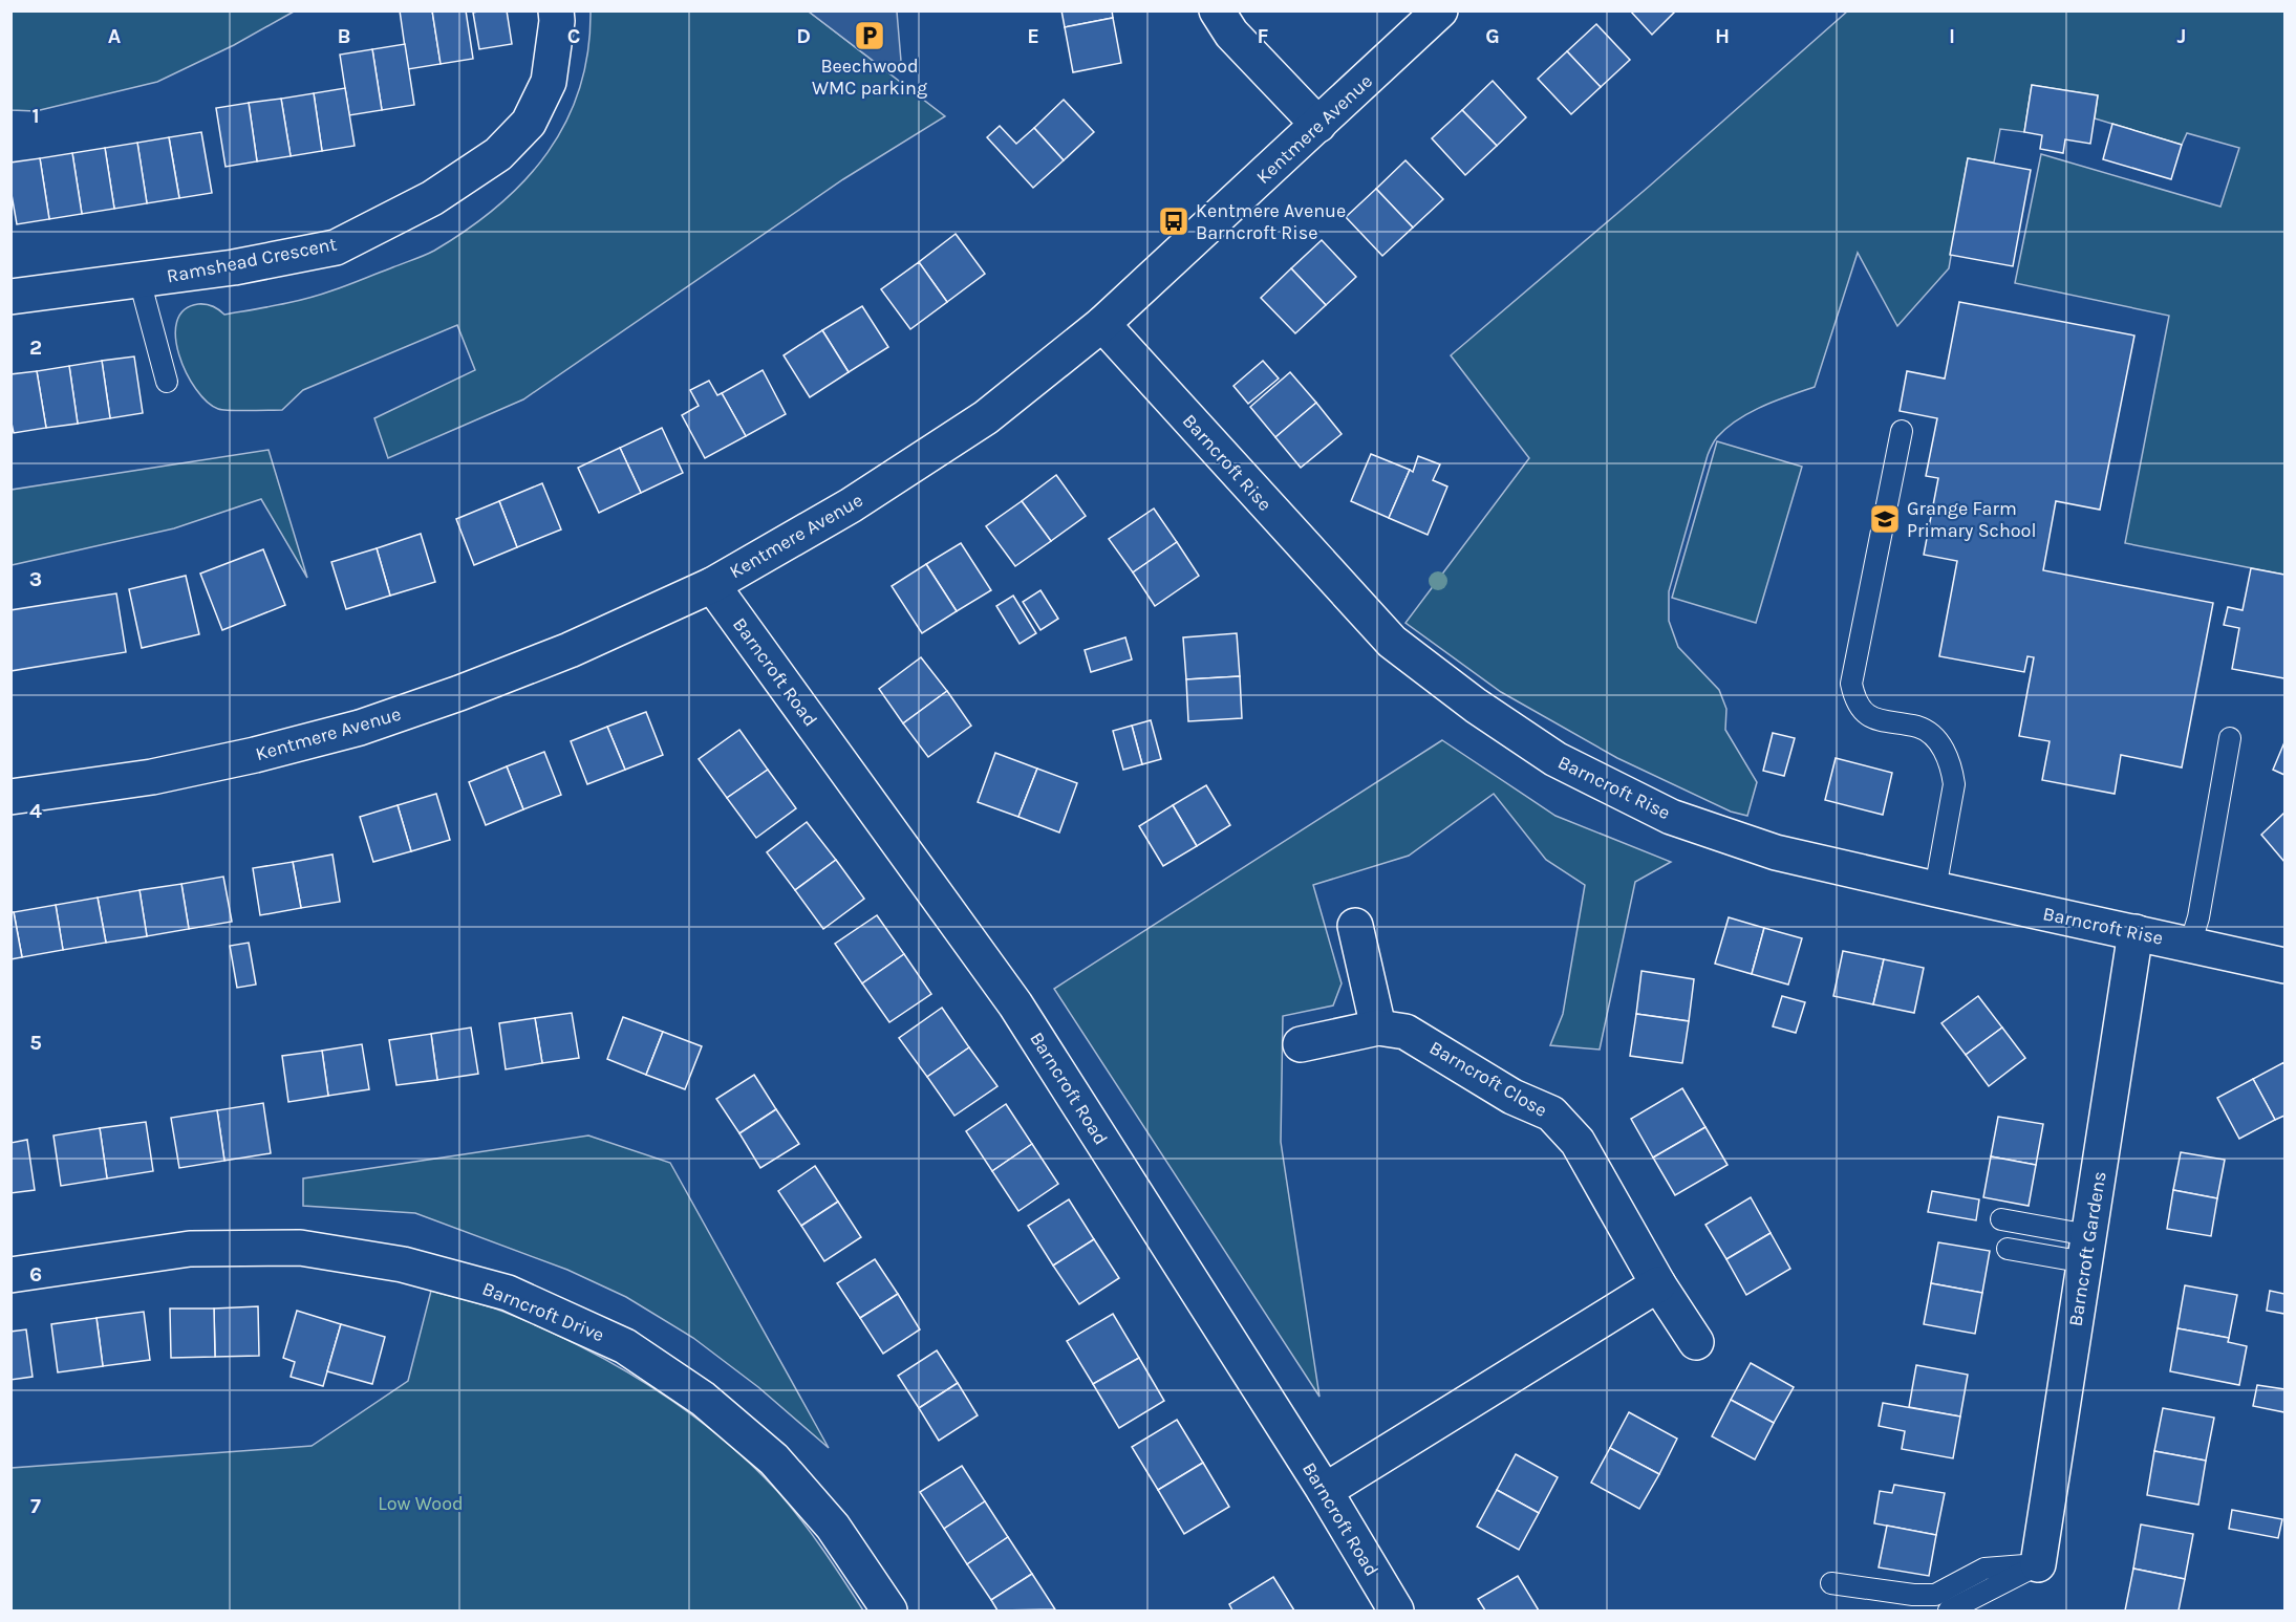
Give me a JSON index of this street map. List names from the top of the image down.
{
  "streets": {
    "street": [
      "Kentmere Avenue",
      "Ramshead Crescent",
      "Barncroft Rise",
      "Barncroft Road",
      "Barncroft Close",
      "Barncroft Gardens",
      "Barncroft Drive"
    ]
  },
  "crossings": [
    ["Kentmere Avenue", "Barncroft Rise"],
    ["Kentmere Avenue", "Barncroft Road"],
    ["Barncroft Rise", "Barncroft Gardens"]
  ],
  "parks": ["Low Wood"],
  "places": {
    "parking": ["Beechwood WMC parking"],
    "bus stop": ["Kentmere Avenue Barncroft Rise"],
    "school or university": ["Grange Farm Primary School"]
  },
  "grid": {
    "columns": [
      "A",
      "B",
      "C",
      "D",
      "E",
      "F",
      "G",
      "H",
      "I",
      "J"
    ],
    "rows": [
      "1",
      "2",
      "3",
      "4",
      "5",
      "6",
      "7"
    ]
  }
}
